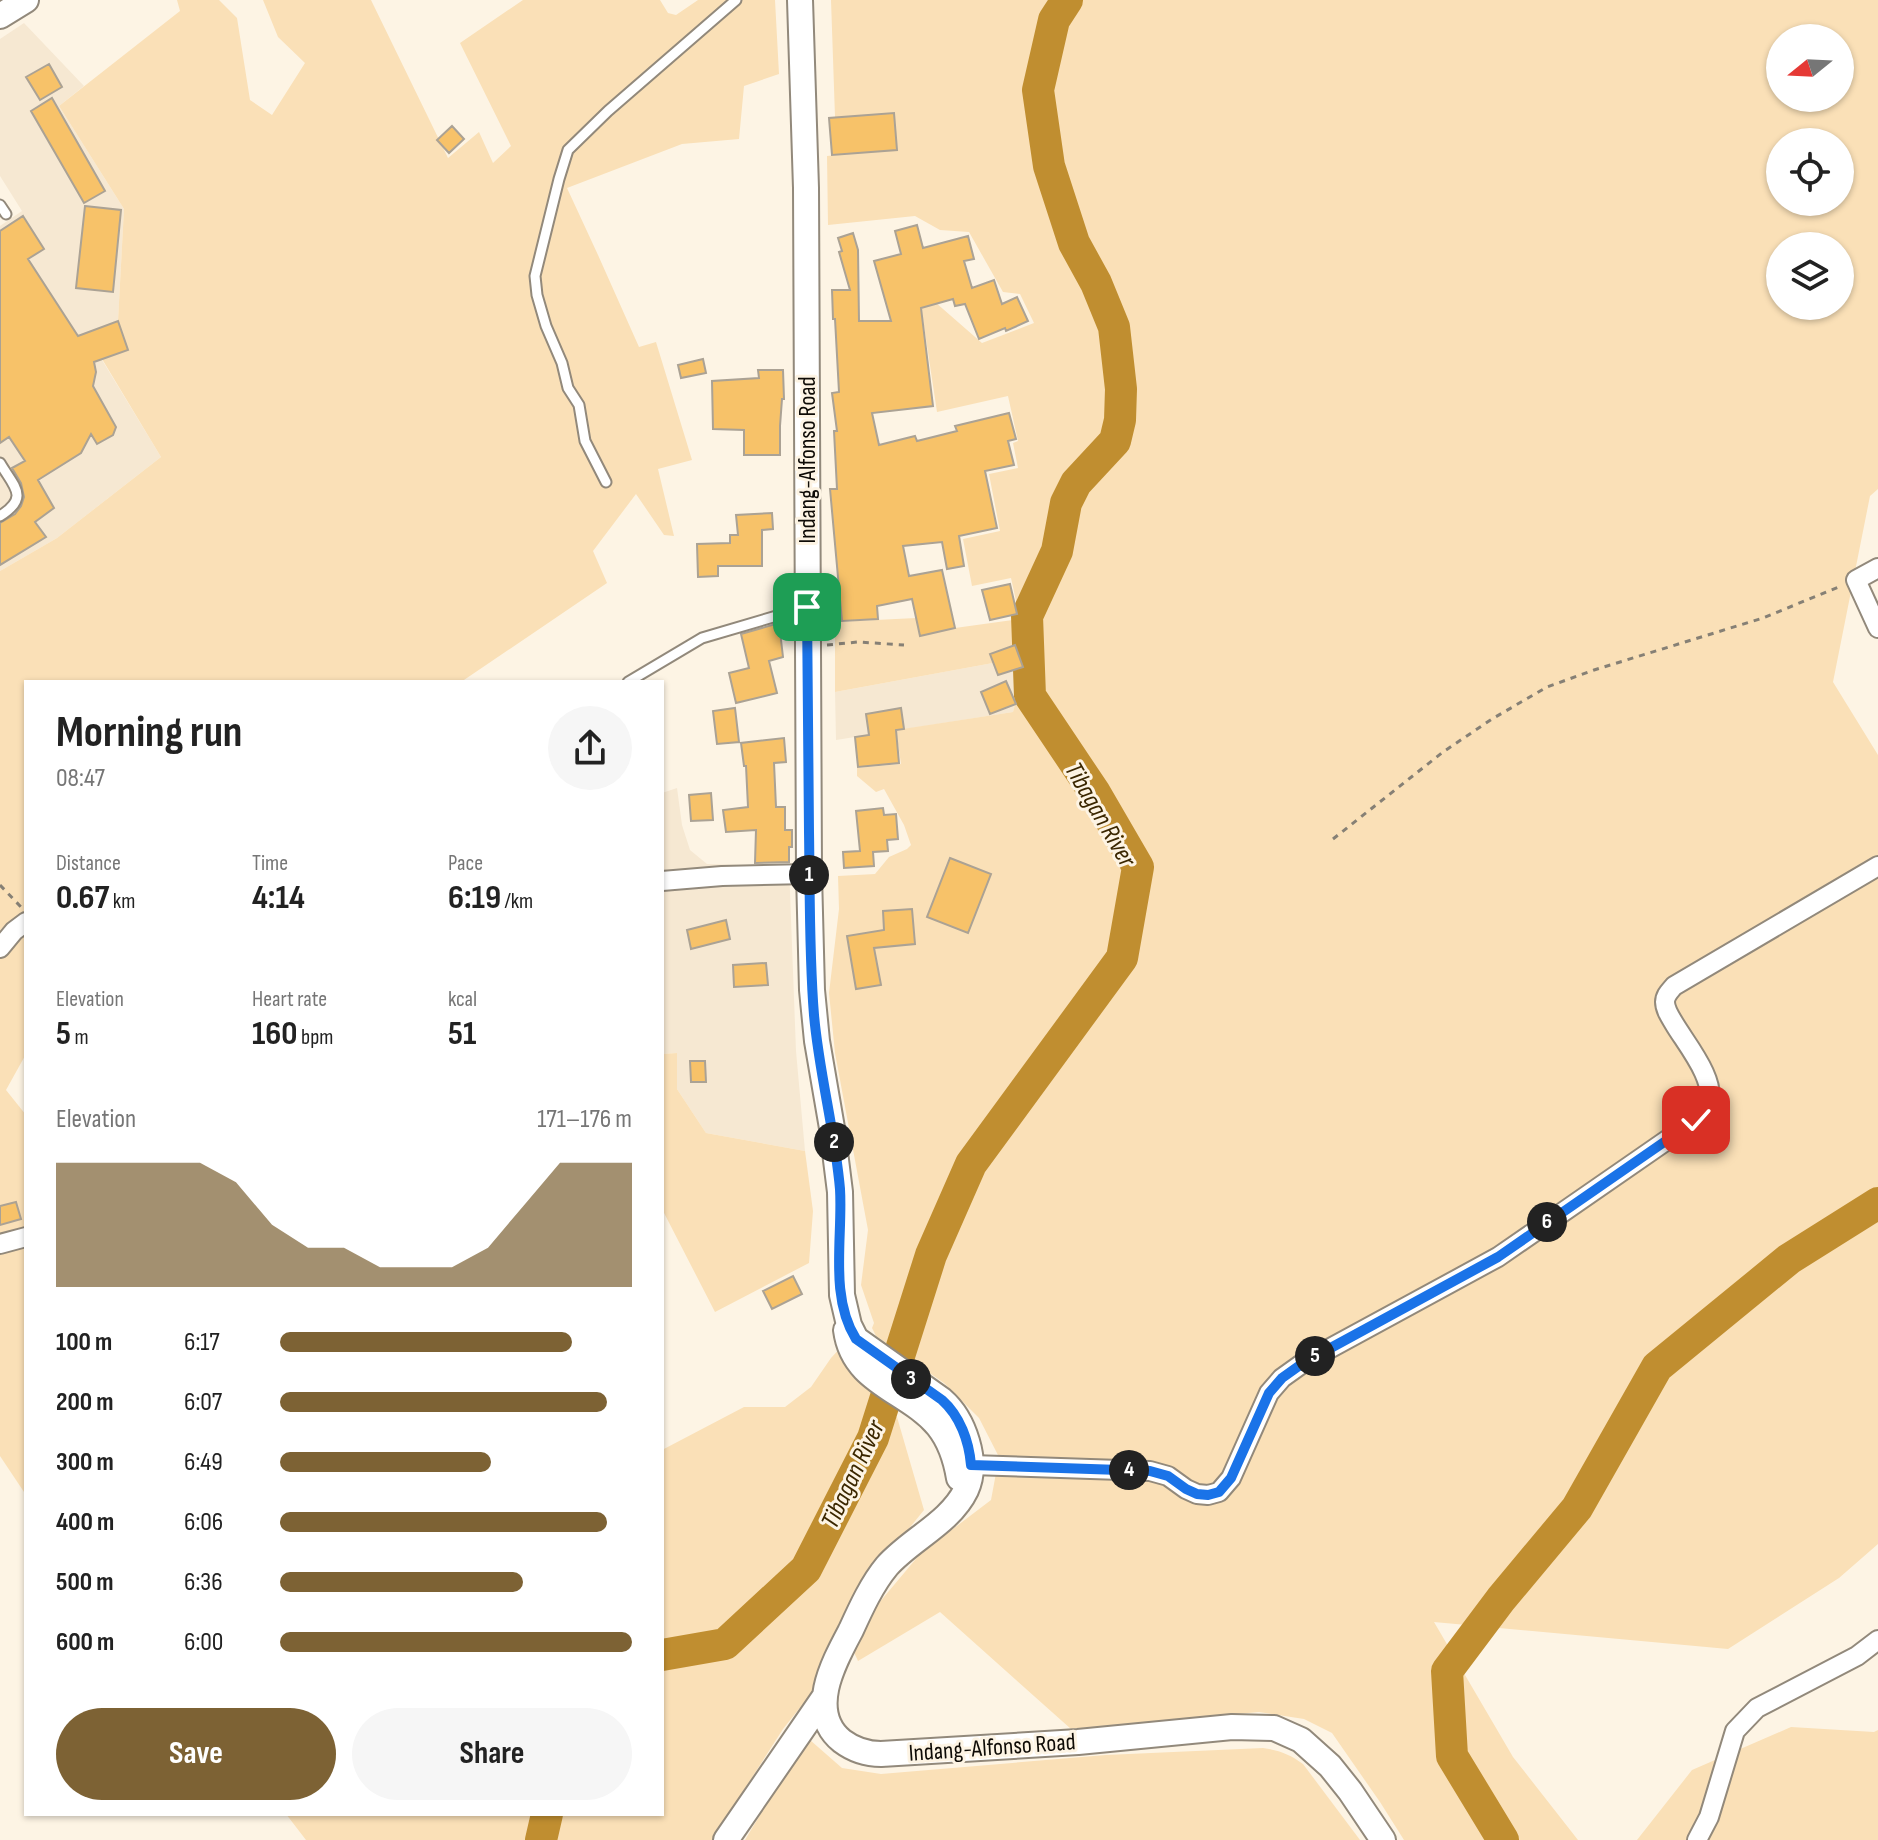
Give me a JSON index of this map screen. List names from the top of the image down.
{
  "streets": {
    "main road": ["Indang-Alfonso Road"]
  },
  "water": ["Tibagan River"],
  "north": "left",
  "page": {
    "heading": ["Morning run", "08:47"],
    "stats": [
      ["Distance", "0.67 km"],
      ["Time", "4:14"],
      ["Pace", "6:19 /km"],
      ["Elevation", "5 m"],
      ["Heart rate", "160 bpm"],
      ["kcal", "51"]
    ],
    "pins": [
      "1",
      "2",
      "6",
      "5",
      "3",
      "4"
    ],
    "chart": ["Elevation", "171–176 m"],
    "list": [
      {
        "name": "100 m",
        "note": "6:17"
      },
      {
        "name": "200 m",
        "note": "6:07"
      },
      {
        "name": "300 m",
        "note": "6:49"
      },
      {
        "name": "400 m",
        "note": "6:06"
      },
      {
        "name": "500 m",
        "note": "6:36"
      },
      {
        "name": "600 m",
        "note": "6:00"
      }
    ],
    "buttons": ["Save", "Share"]
  }
}
